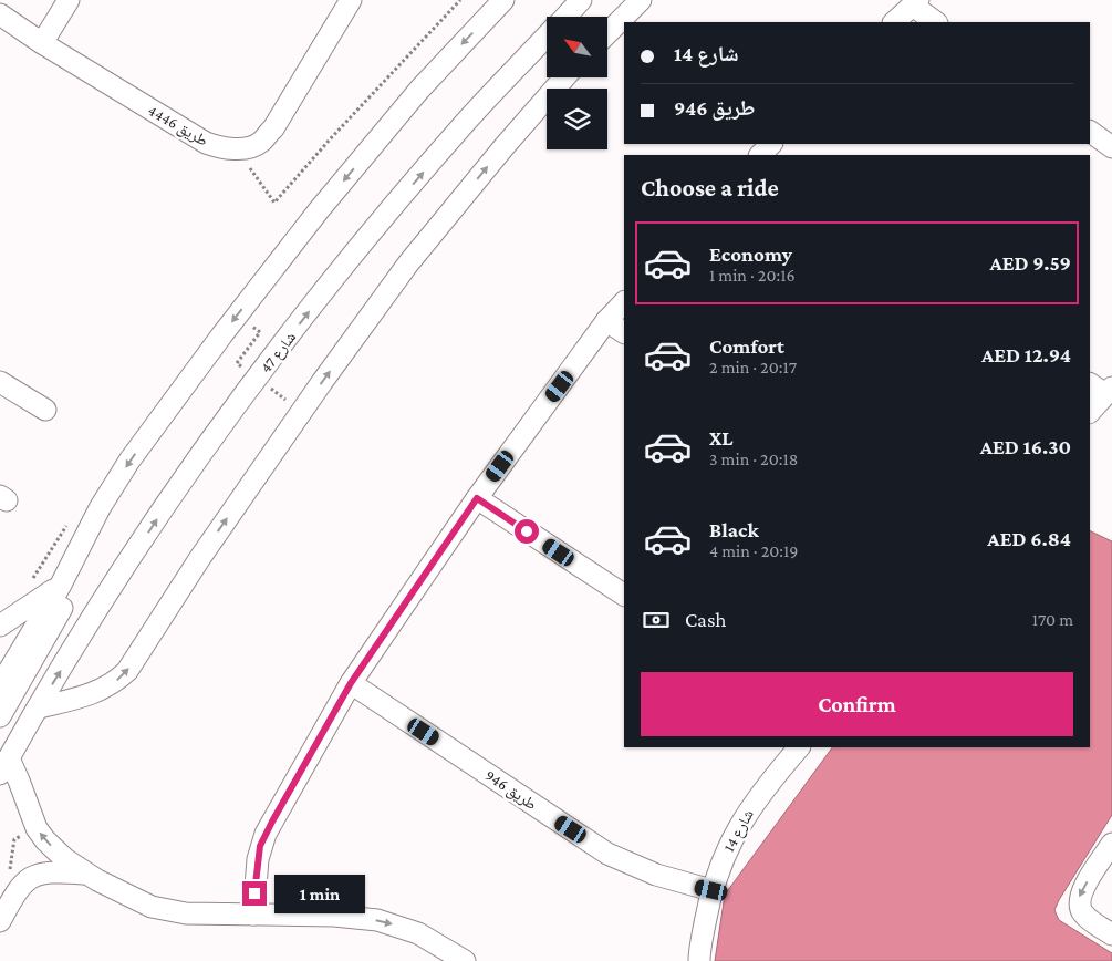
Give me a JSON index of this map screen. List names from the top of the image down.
{
  "streets": {
    "street": [
      "طريق 4446",
      "شارع 47",
      "طريق 946",
      "شارع 14"
    ]
  },
  "crossings": [
    ["طريق 946", "شارع 14"]
  ],
  "north": "top left",
  "page": {
    "banner": ["شارع 14", "طريق 946"],
    "heading": "Choose a ride",
    "list": [
      {
        "name": "Economy",
        "note": "1 min · 20:16",
        "value": "AED 9.59"
      },
      {
        "name": "Comfort",
        "note": "2 min · 20:17",
        "value": "AED 12.94"
      },
      {
        "name": "XL",
        "note": "3 min · 20:18",
        "value": "AED 16.30"
      },
      {
        "name": "Black",
        "note": "4 min · 20:19",
        "value": "AED 6.84"
      }
    ],
    "pay": ["Cash", "170 m"],
    "buttons": "Confirm",
    "bubble": "1 min"
  }
}
